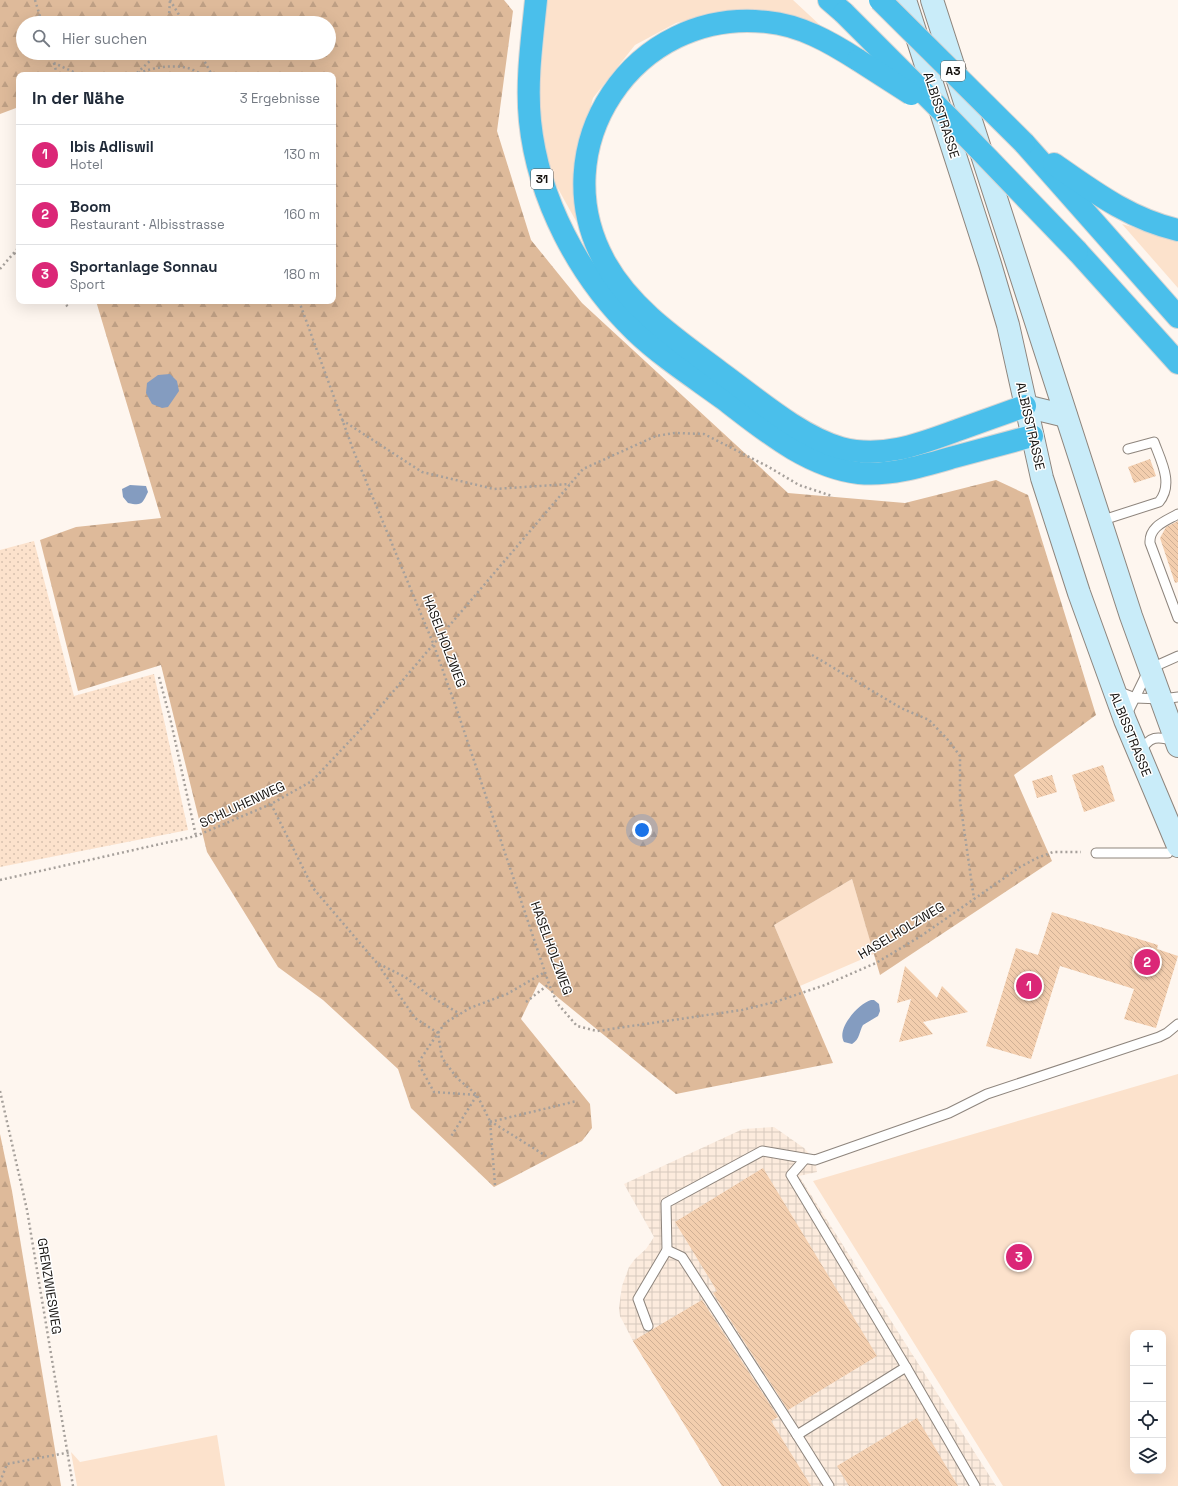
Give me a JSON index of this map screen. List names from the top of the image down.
{
  "streets": {
    "highway": ["A3", "31"],
    "main road": ["ALBISSTRASSE"],
    "path": ["HASELHOLZWEG", "SCHLUHENWEG", "GRENZWIESWEG"]
  },
  "crossings": [
    ["ALBISSTRASSE", "31"],
    ["HASELHOLZWEG", "SCHLUHENWEG"]
  ],
  "page": {
    "search": "Hier suchen",
    "heading": ["In der Nähe", "3 Ergebnisse"],
    "list": [
      {
        "mark": "1",
        "name": "Ibis Adliswil",
        "note": "Hotel",
        "value": "130 m"
      },
      {
        "mark": "2",
        "name": "Boom",
        "note": "Restaurant · Albisstrasse",
        "value": "160 m"
      },
      {
        "mark": "3",
        "name": "Sportanlage Sonnau",
        "note": "Sport",
        "value": "180 m"
      }
    ],
    "pins": ["2", "1", "3"],
    "map_buttons": ["+", "−"]
  }
}
